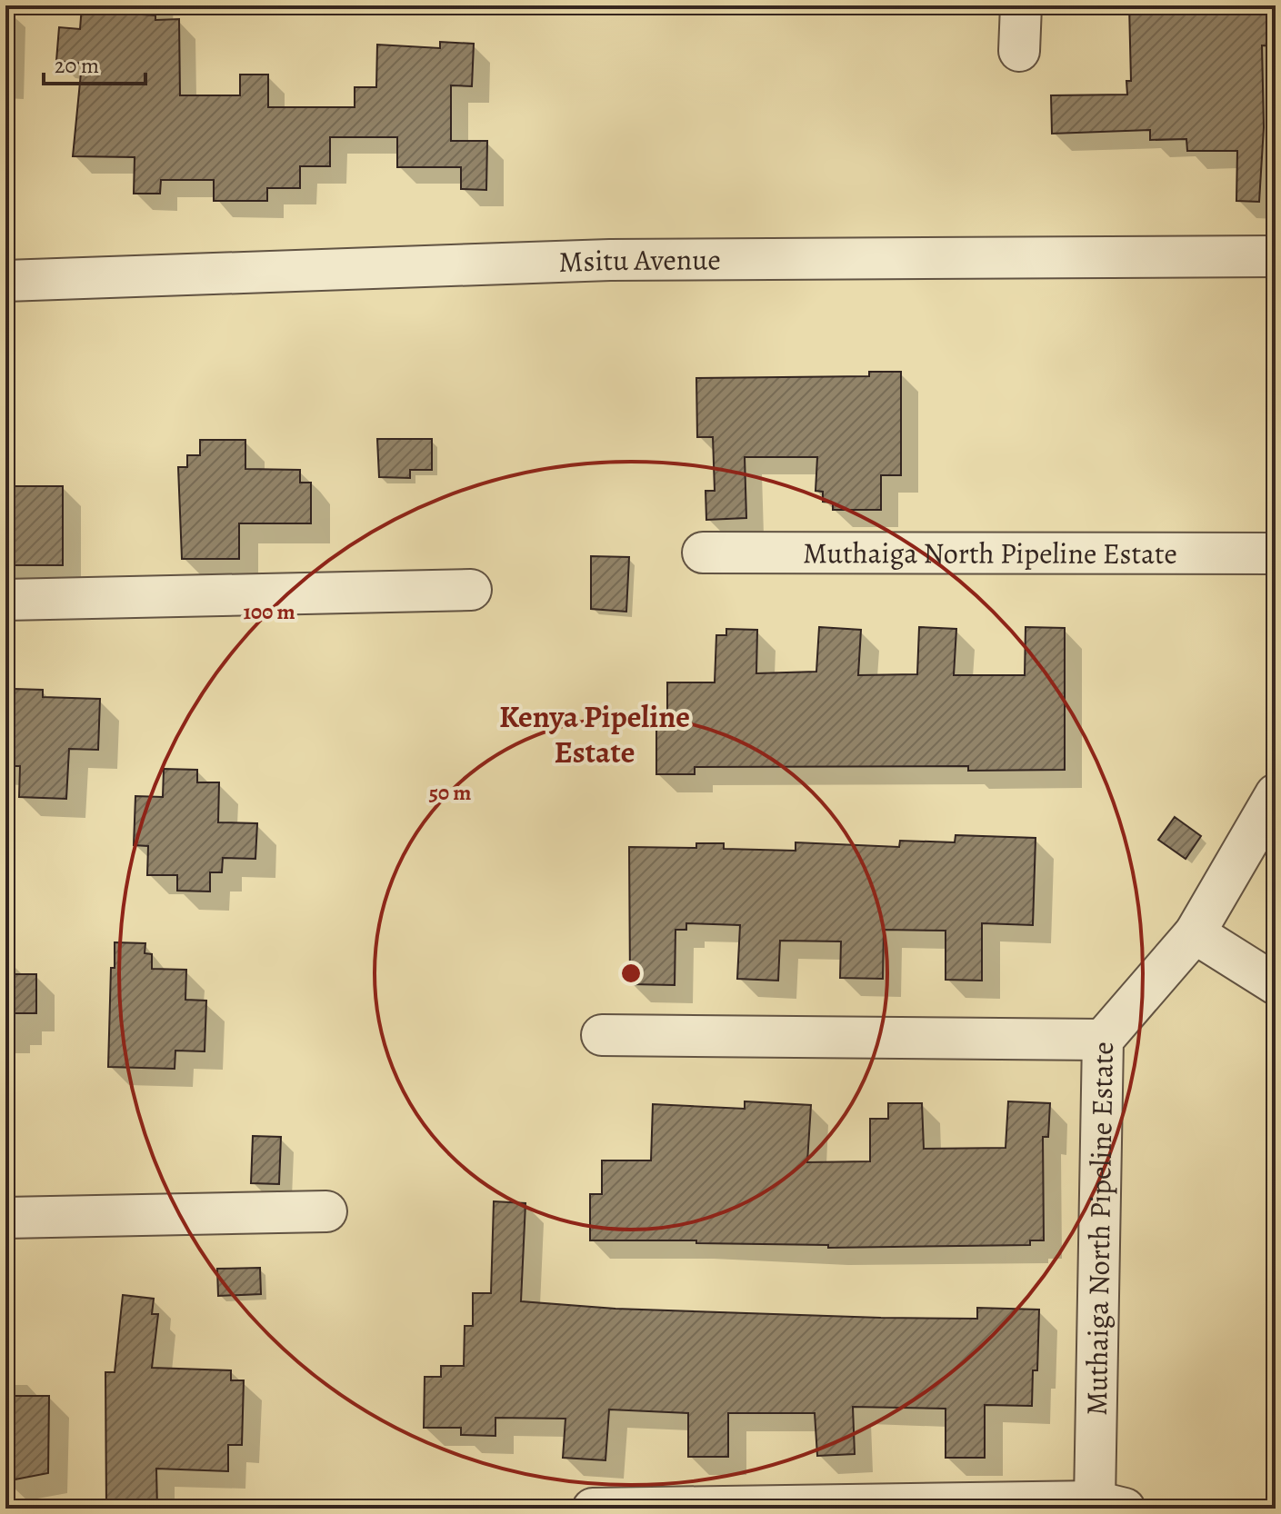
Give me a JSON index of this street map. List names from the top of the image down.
{
  "streets": {
    "street": ["Msitu Avenue", "Muthaiga North Pipeline Estate"]
  },
  "districts": ["Kenya Pipeline Estate"],
  "scale_bar": "20 m",
  "rings": ["100 m", "50 m"]
}
